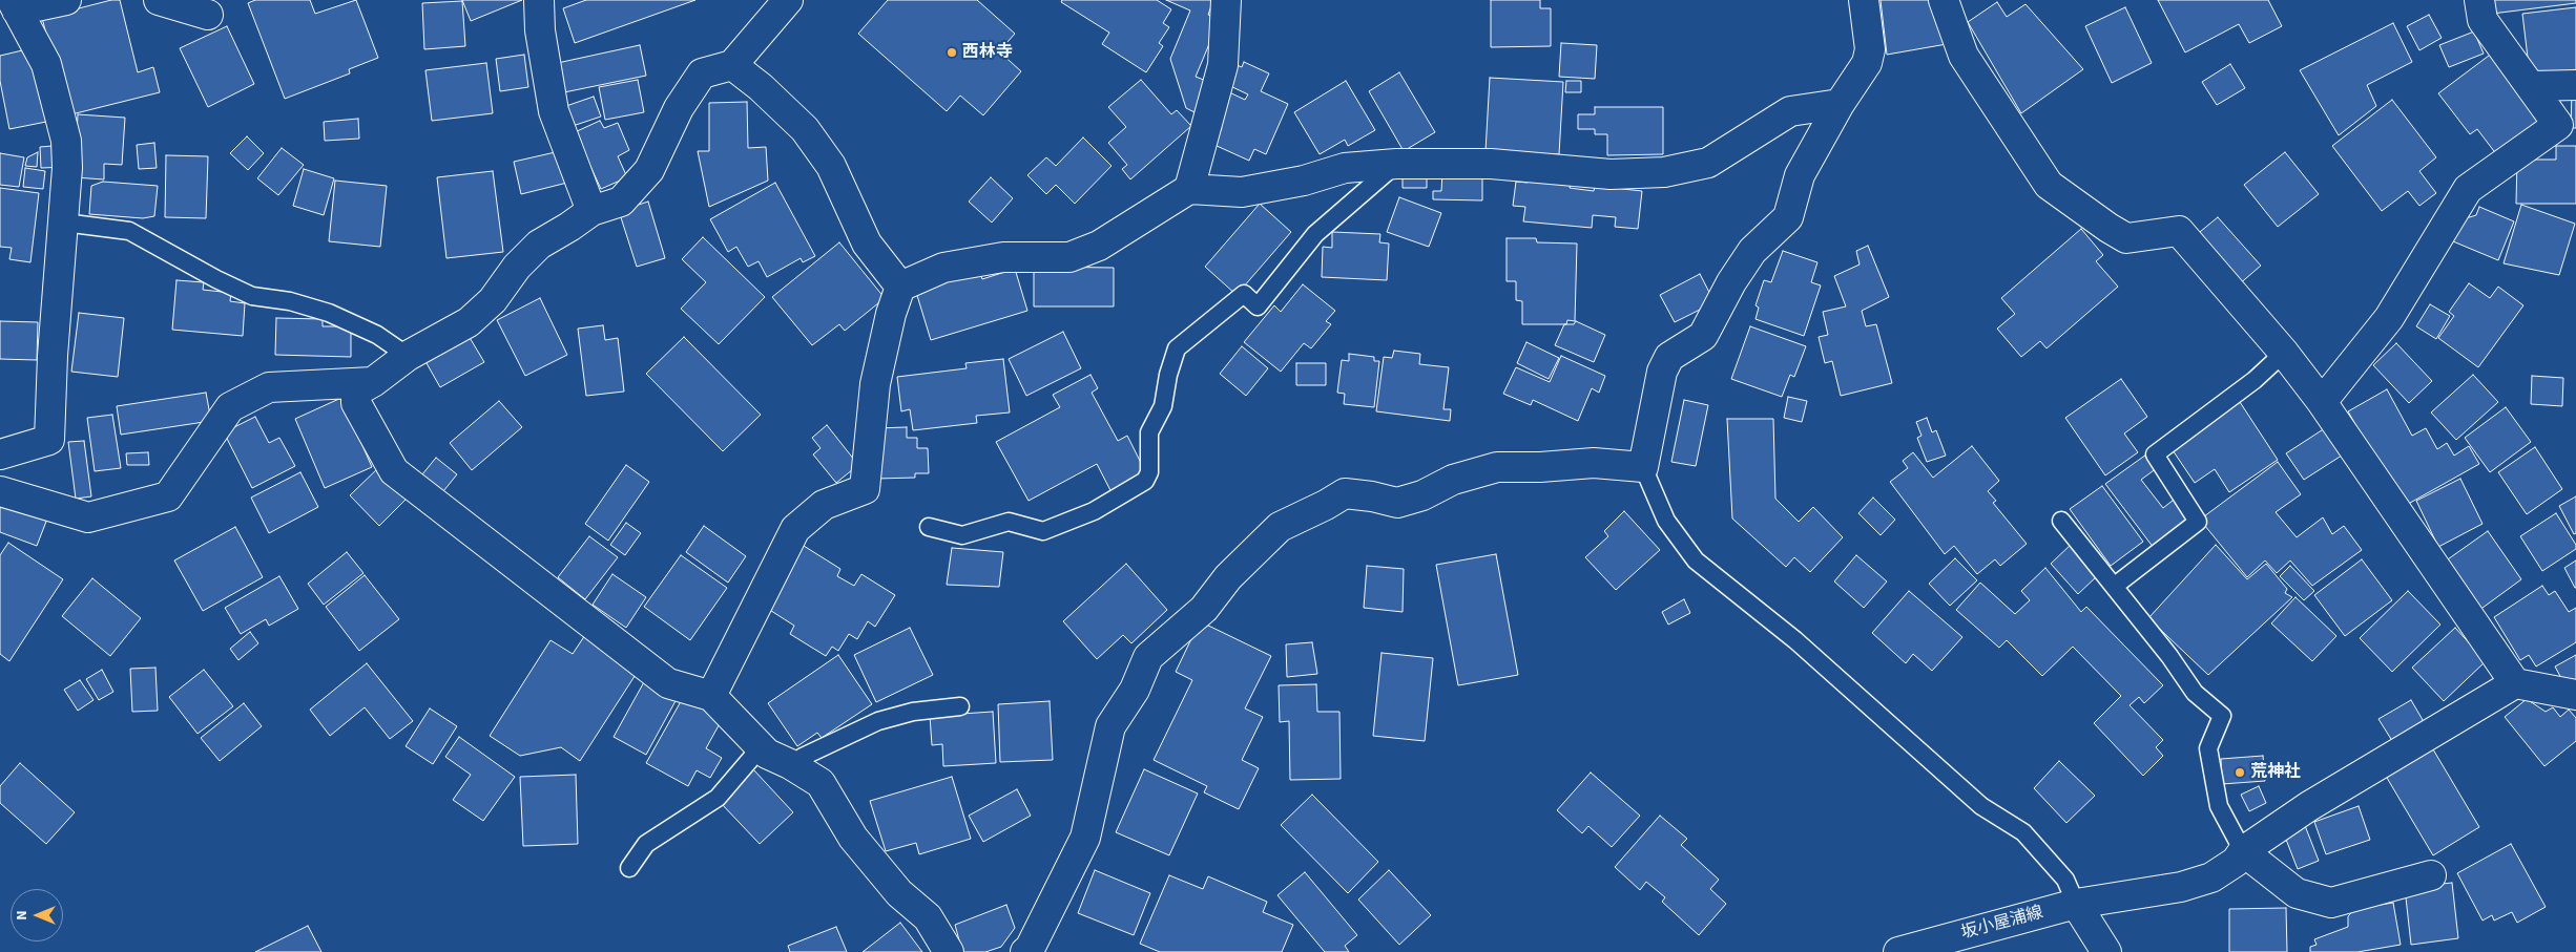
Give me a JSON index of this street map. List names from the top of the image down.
{
  "streets": {
    "street": ["坂小屋浦線"]
  },
  "places": ["西林寺", "荒神社"],
  "north": "left"
}
